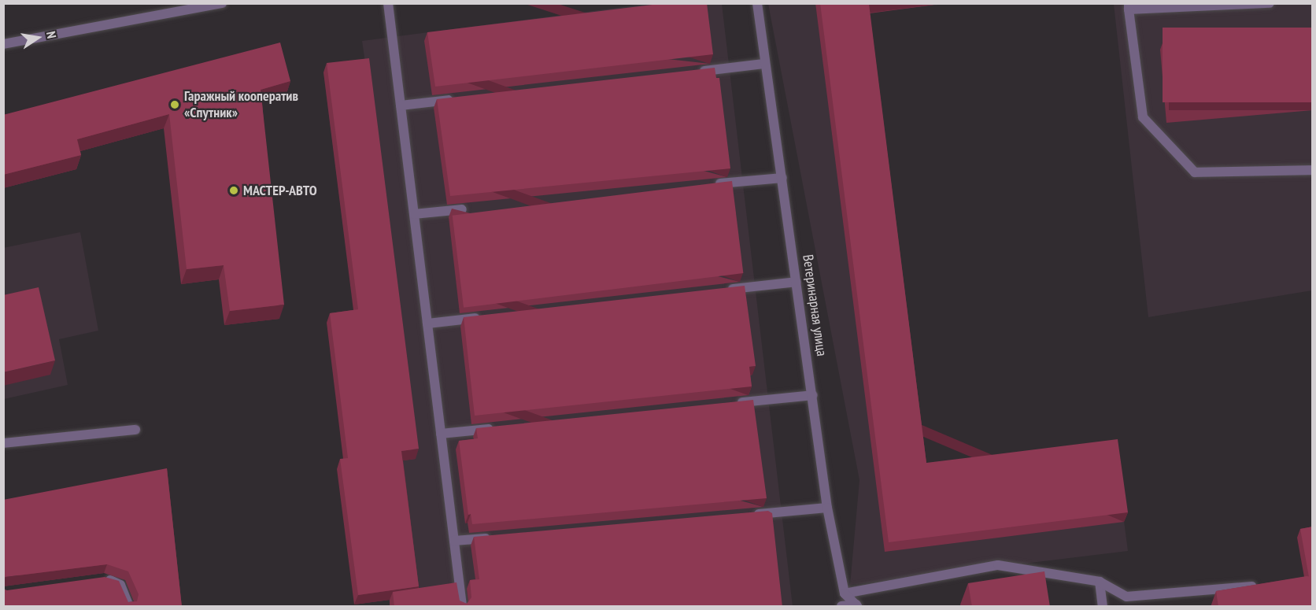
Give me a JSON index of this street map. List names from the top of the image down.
{
  "streets": {
    "street": ["Ветеринарная улица"]
  },
  "places": ["Гаражный кооператив «Спутник»", "МАСТЕР-АВТО"],
  "north": "right"
}
